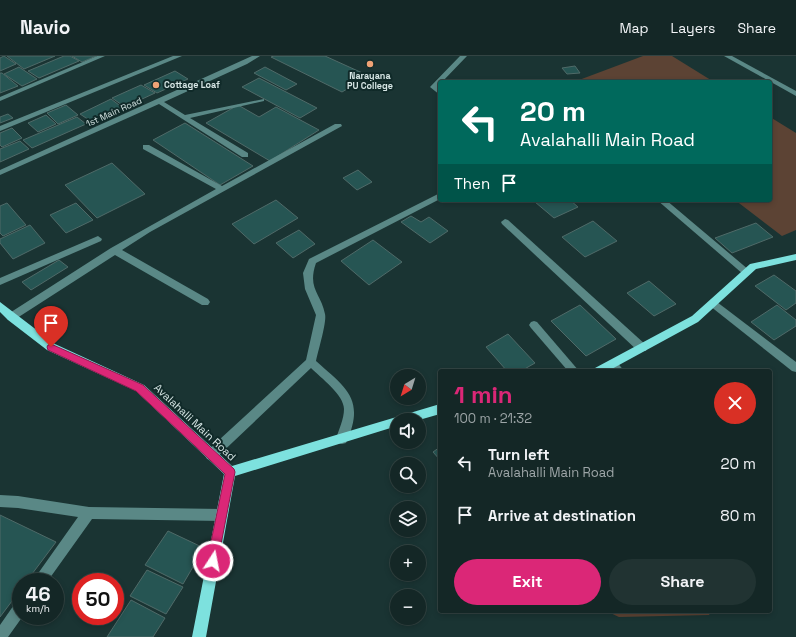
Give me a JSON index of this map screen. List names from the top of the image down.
{
  "streets": {
    "main road": ["Avalahalli Main Road"],
    "street": ["1st Main Road"]
  },
  "places": ["Narayana PU College", "Cottage Loaf"],
  "north": "bottom left",
  "page": {
    "header": "Navio",
    "nav": ["Map", "Layers", "Share"],
    "turn": ["20 m", "Avalahalli Main Road"],
    "then": "Then",
    "map_buttons": ["+", "−"],
    "heading": ["1 min", "100 m · 21:32"],
    "list": [
      {
        "name": "Turn left",
        "note": "Avalahalli Main Road",
        "value": "20 m"
      },
      {
        "name": "Arrive at destination",
        "value": "80 m"
      }
    ],
    "buttons": ["Exit", "Share"],
    "speed": "46 km/h",
    "limit": "50"
  }
}
